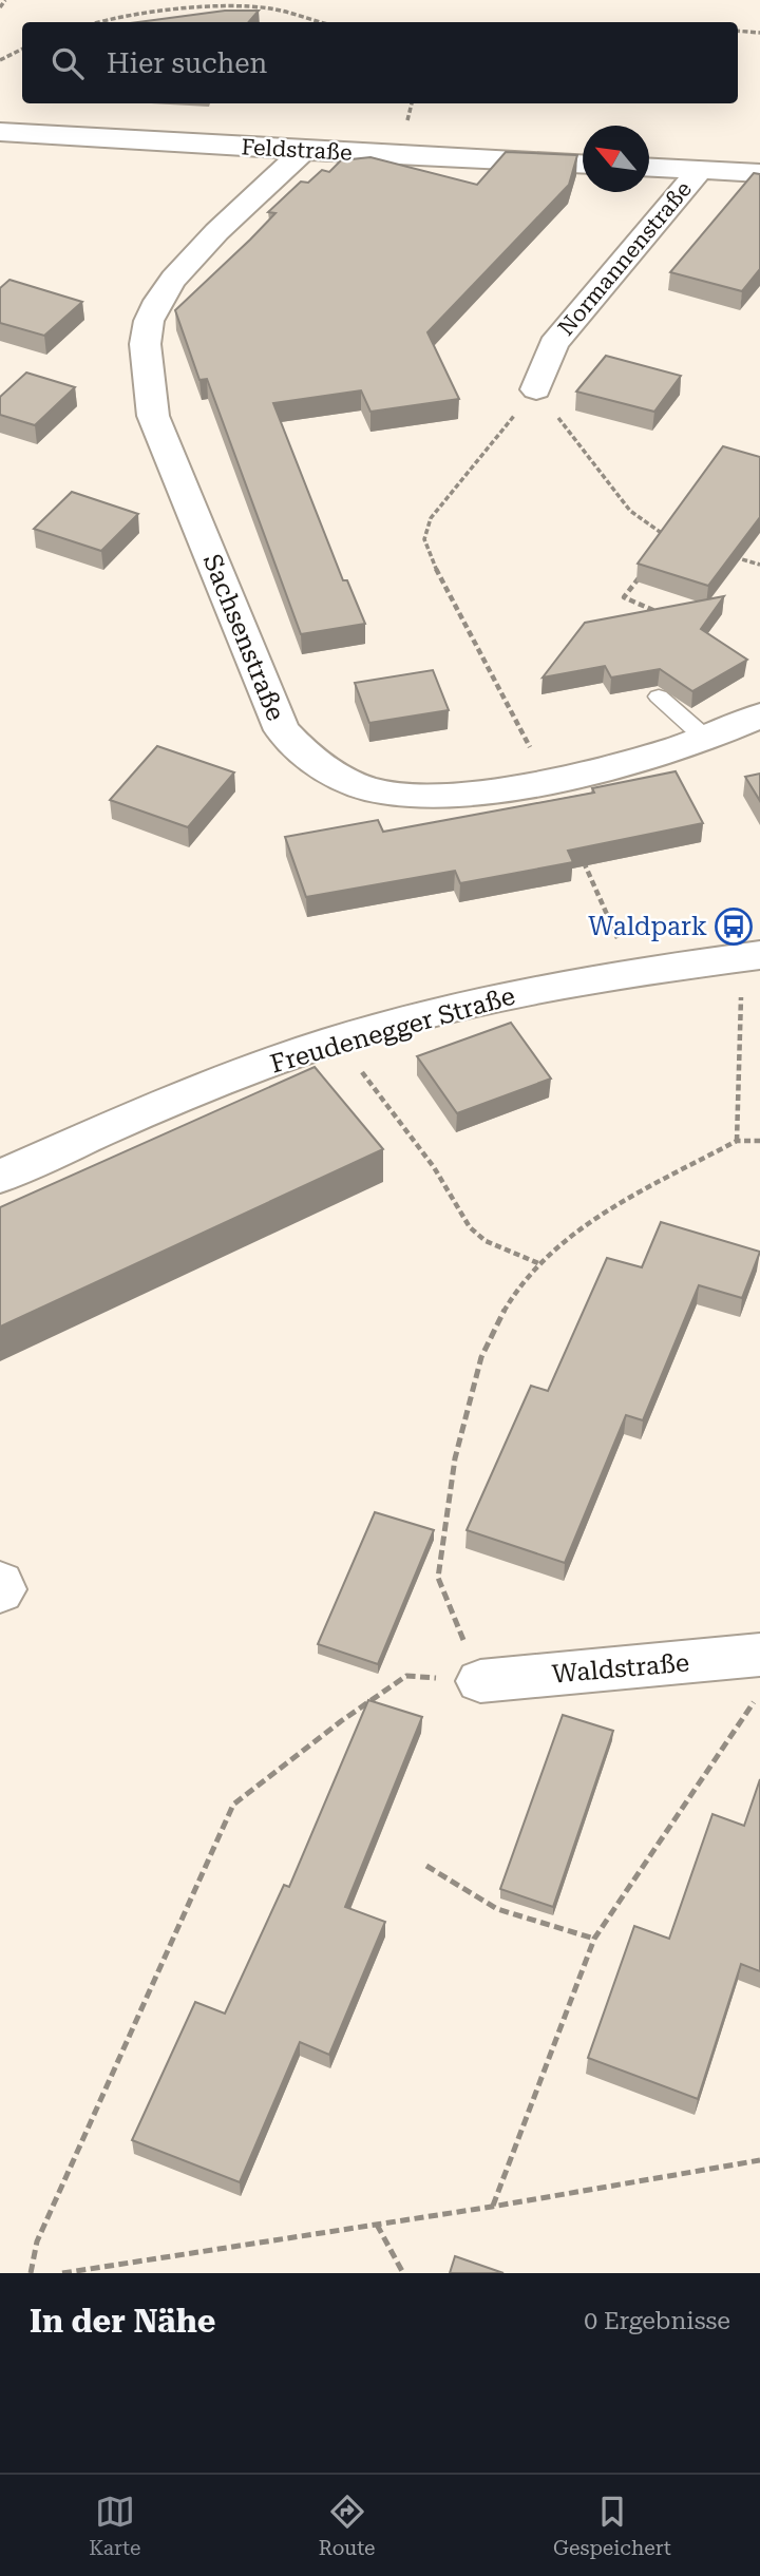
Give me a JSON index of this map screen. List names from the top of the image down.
{
  "streets": {
    "street": [
      "Feldstraße",
      "Normannenstraße",
      "Sachsenstraße",
      "Freudenegger Straße",
      "Waldstraße"
    ]
  },
  "crossings": [
    ["Feldstraße", "Sachsenstraße"]
  ],
  "places": {
    "bus stop": ["Waldpark"]
  },
  "north": "top left",
  "page": {
    "search": "Hier suchen",
    "heading": ["In der Nähe", "0 Ergebnisse"],
    "nav": ["Karte", "Route", "Gespeichert"]
  }
}
